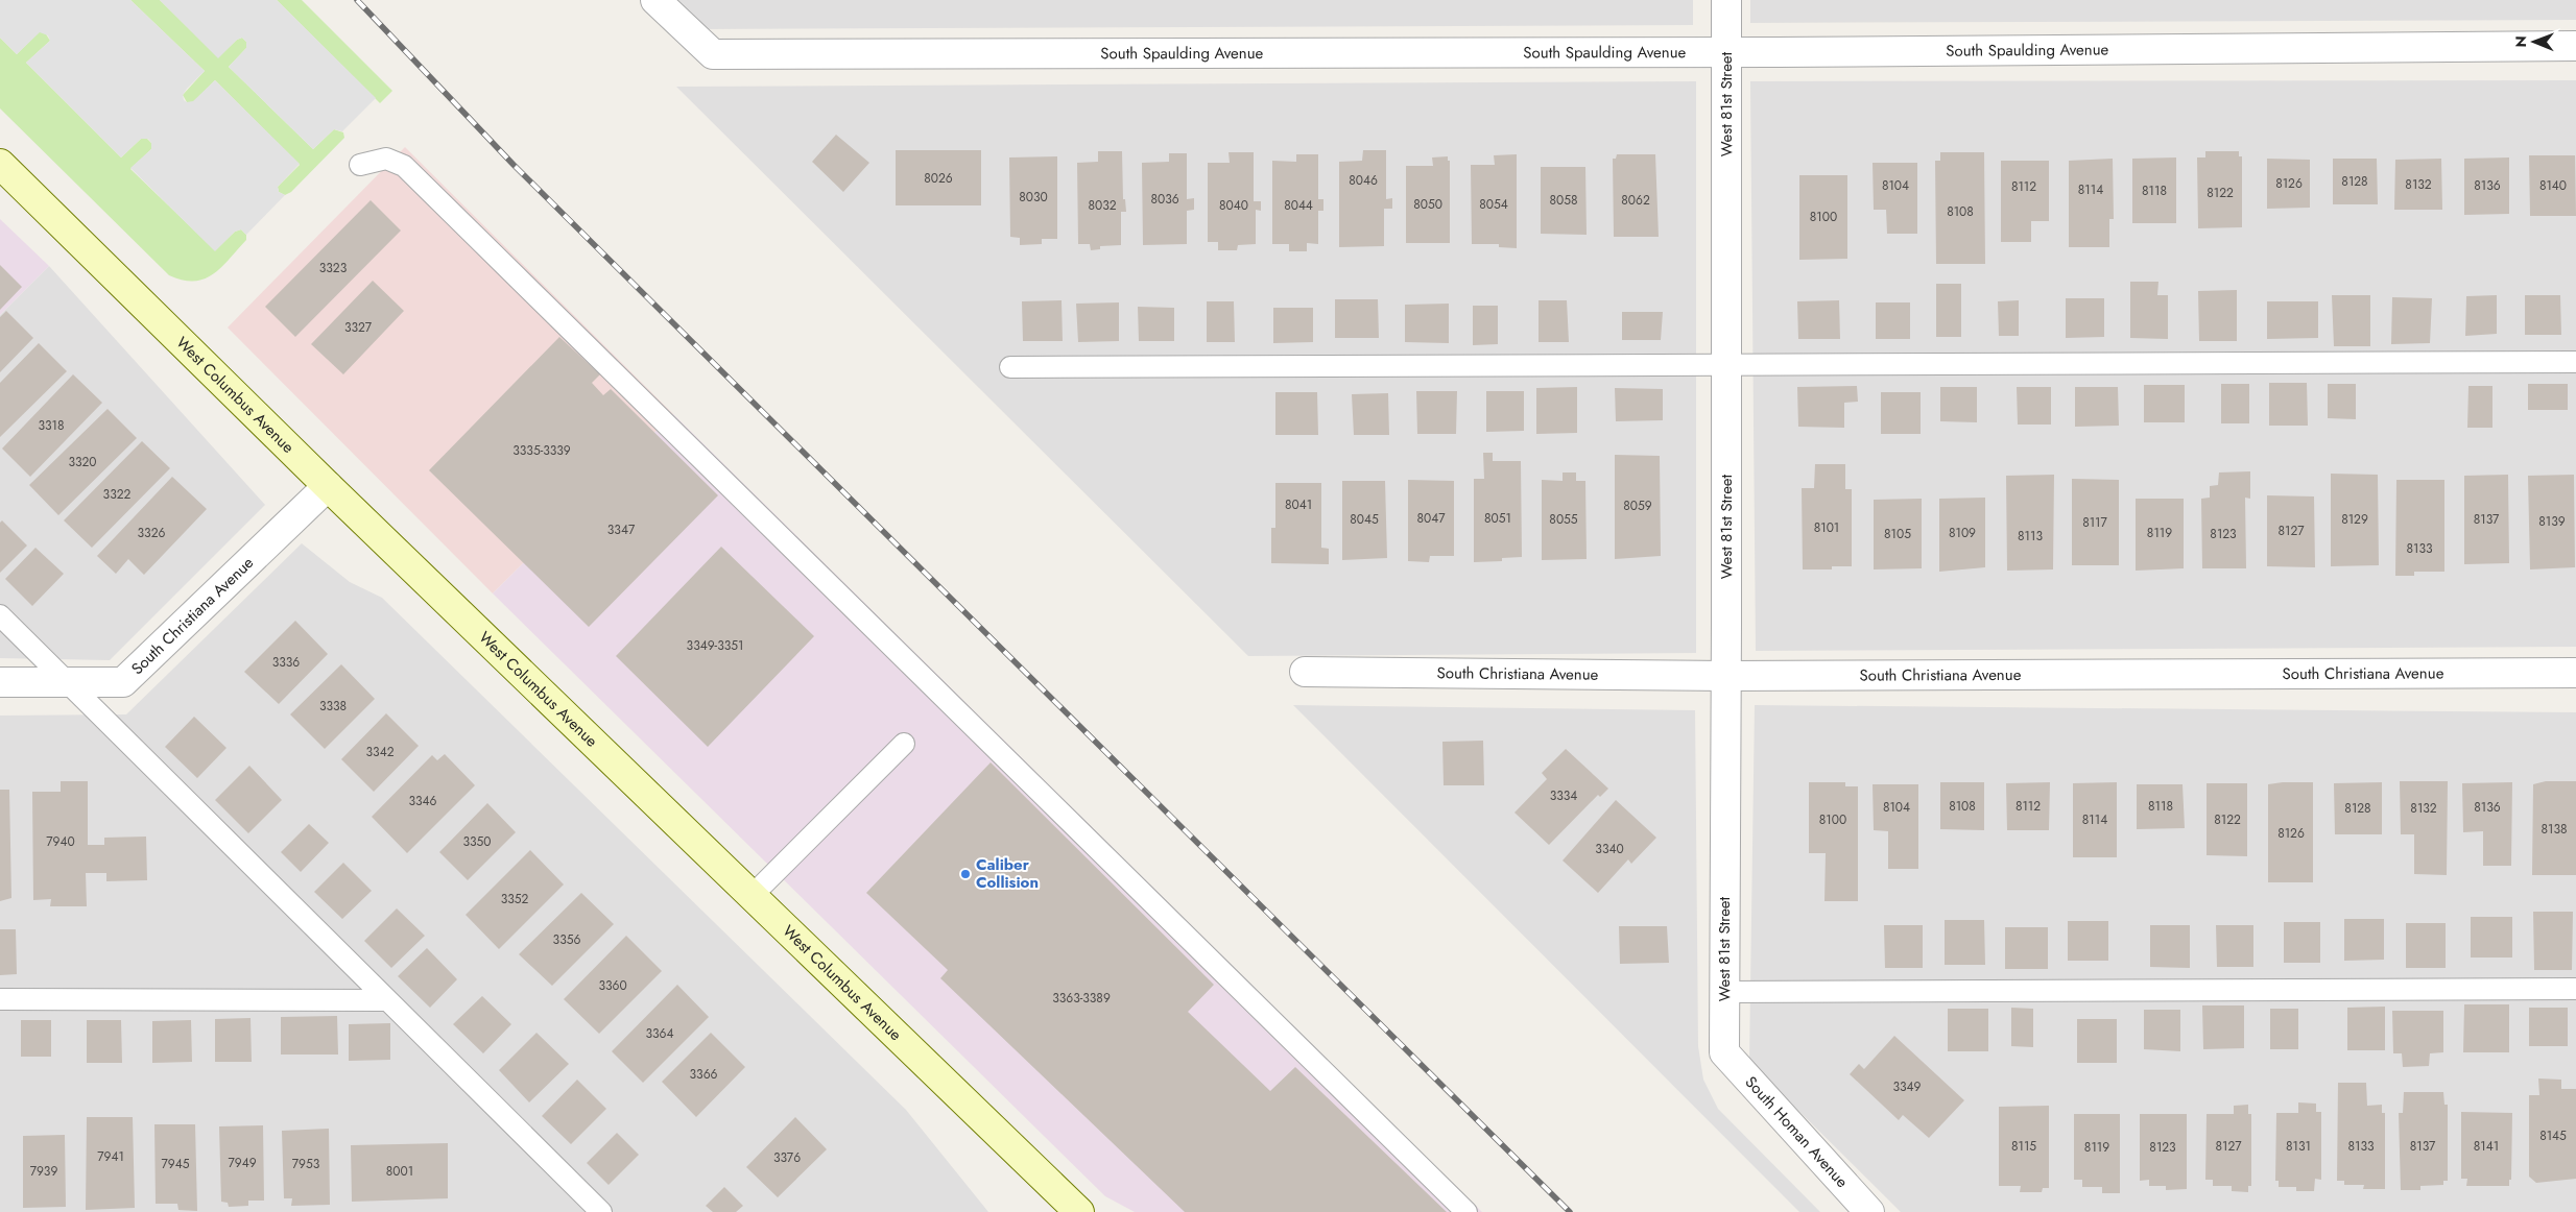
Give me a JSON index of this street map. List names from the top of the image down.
{
  "streets": {
    "main road": ["West Columbus Avenue"],
    "street": [
      "South Spaulding Avenue",
      "West 81st Street",
      "South Christiana Avenue",
      "South Homan Avenue"
    ]
  },
  "crossings": [
    ["South Spaulding Avenue", "West 81st Street"],
    ["West 81st Street", "South Christiana Avenue"],
    ["West 81st Street", "South Homan Avenue"],
    ["West Columbus Avenue", "South Christiana Avenue"]
  ],
  "places": ["Caliber Collision"],
  "house_numbers": [
    "8026",
    "8046",
    "8128",
    "8126",
    "8132",
    "8104",
    "8136",
    "8140",
    "8112",
    "8114",
    "8118",
    "8122",
    "8030",
    "8036",
    "8058",
    "8062",
    "8050",
    "8054",
    "8032",
    "8040",
    "8044",
    "8108",
    "8100",
    "3323",
    "3327",
    "3318",
    "3335-3339",
    "3320",
    "3322",
    "8041",
    "8059",
    "8047",
    "8051",
    "8045",
    "8055",
    "8129",
    "8137",
    "8139",
    "8117",
    "8101",
    "3347",
    "8127",
    "3326",
    "8109",
    "8119",
    "8105",
    "8123",
    "8113",
    "8133",
    "3349-3351",
    "3336",
    "3338",
    "3342",
    "3334",
    "3346",
    "8108",
    "8112",
    "8118",
    "8104",
    "8136",
    "8128",
    "8132",
    "8100",
    "8114",
    "8122",
    "8138",
    "8126",
    "7940",
    "3350",
    "3340",
    "3352",
    "3356",
    "3360",
    "3363-3389",
    "3364",
    "3366",
    "3349",
    "8145",
    "8115",
    "8127",
    "8131",
    "8133",
    "8137",
    "8141",
    "8119",
    "8123",
    "7941",
    "3376",
    "7949",
    "7945",
    "7953",
    "7939",
    "8001"
  ],
  "north": "left"
}
